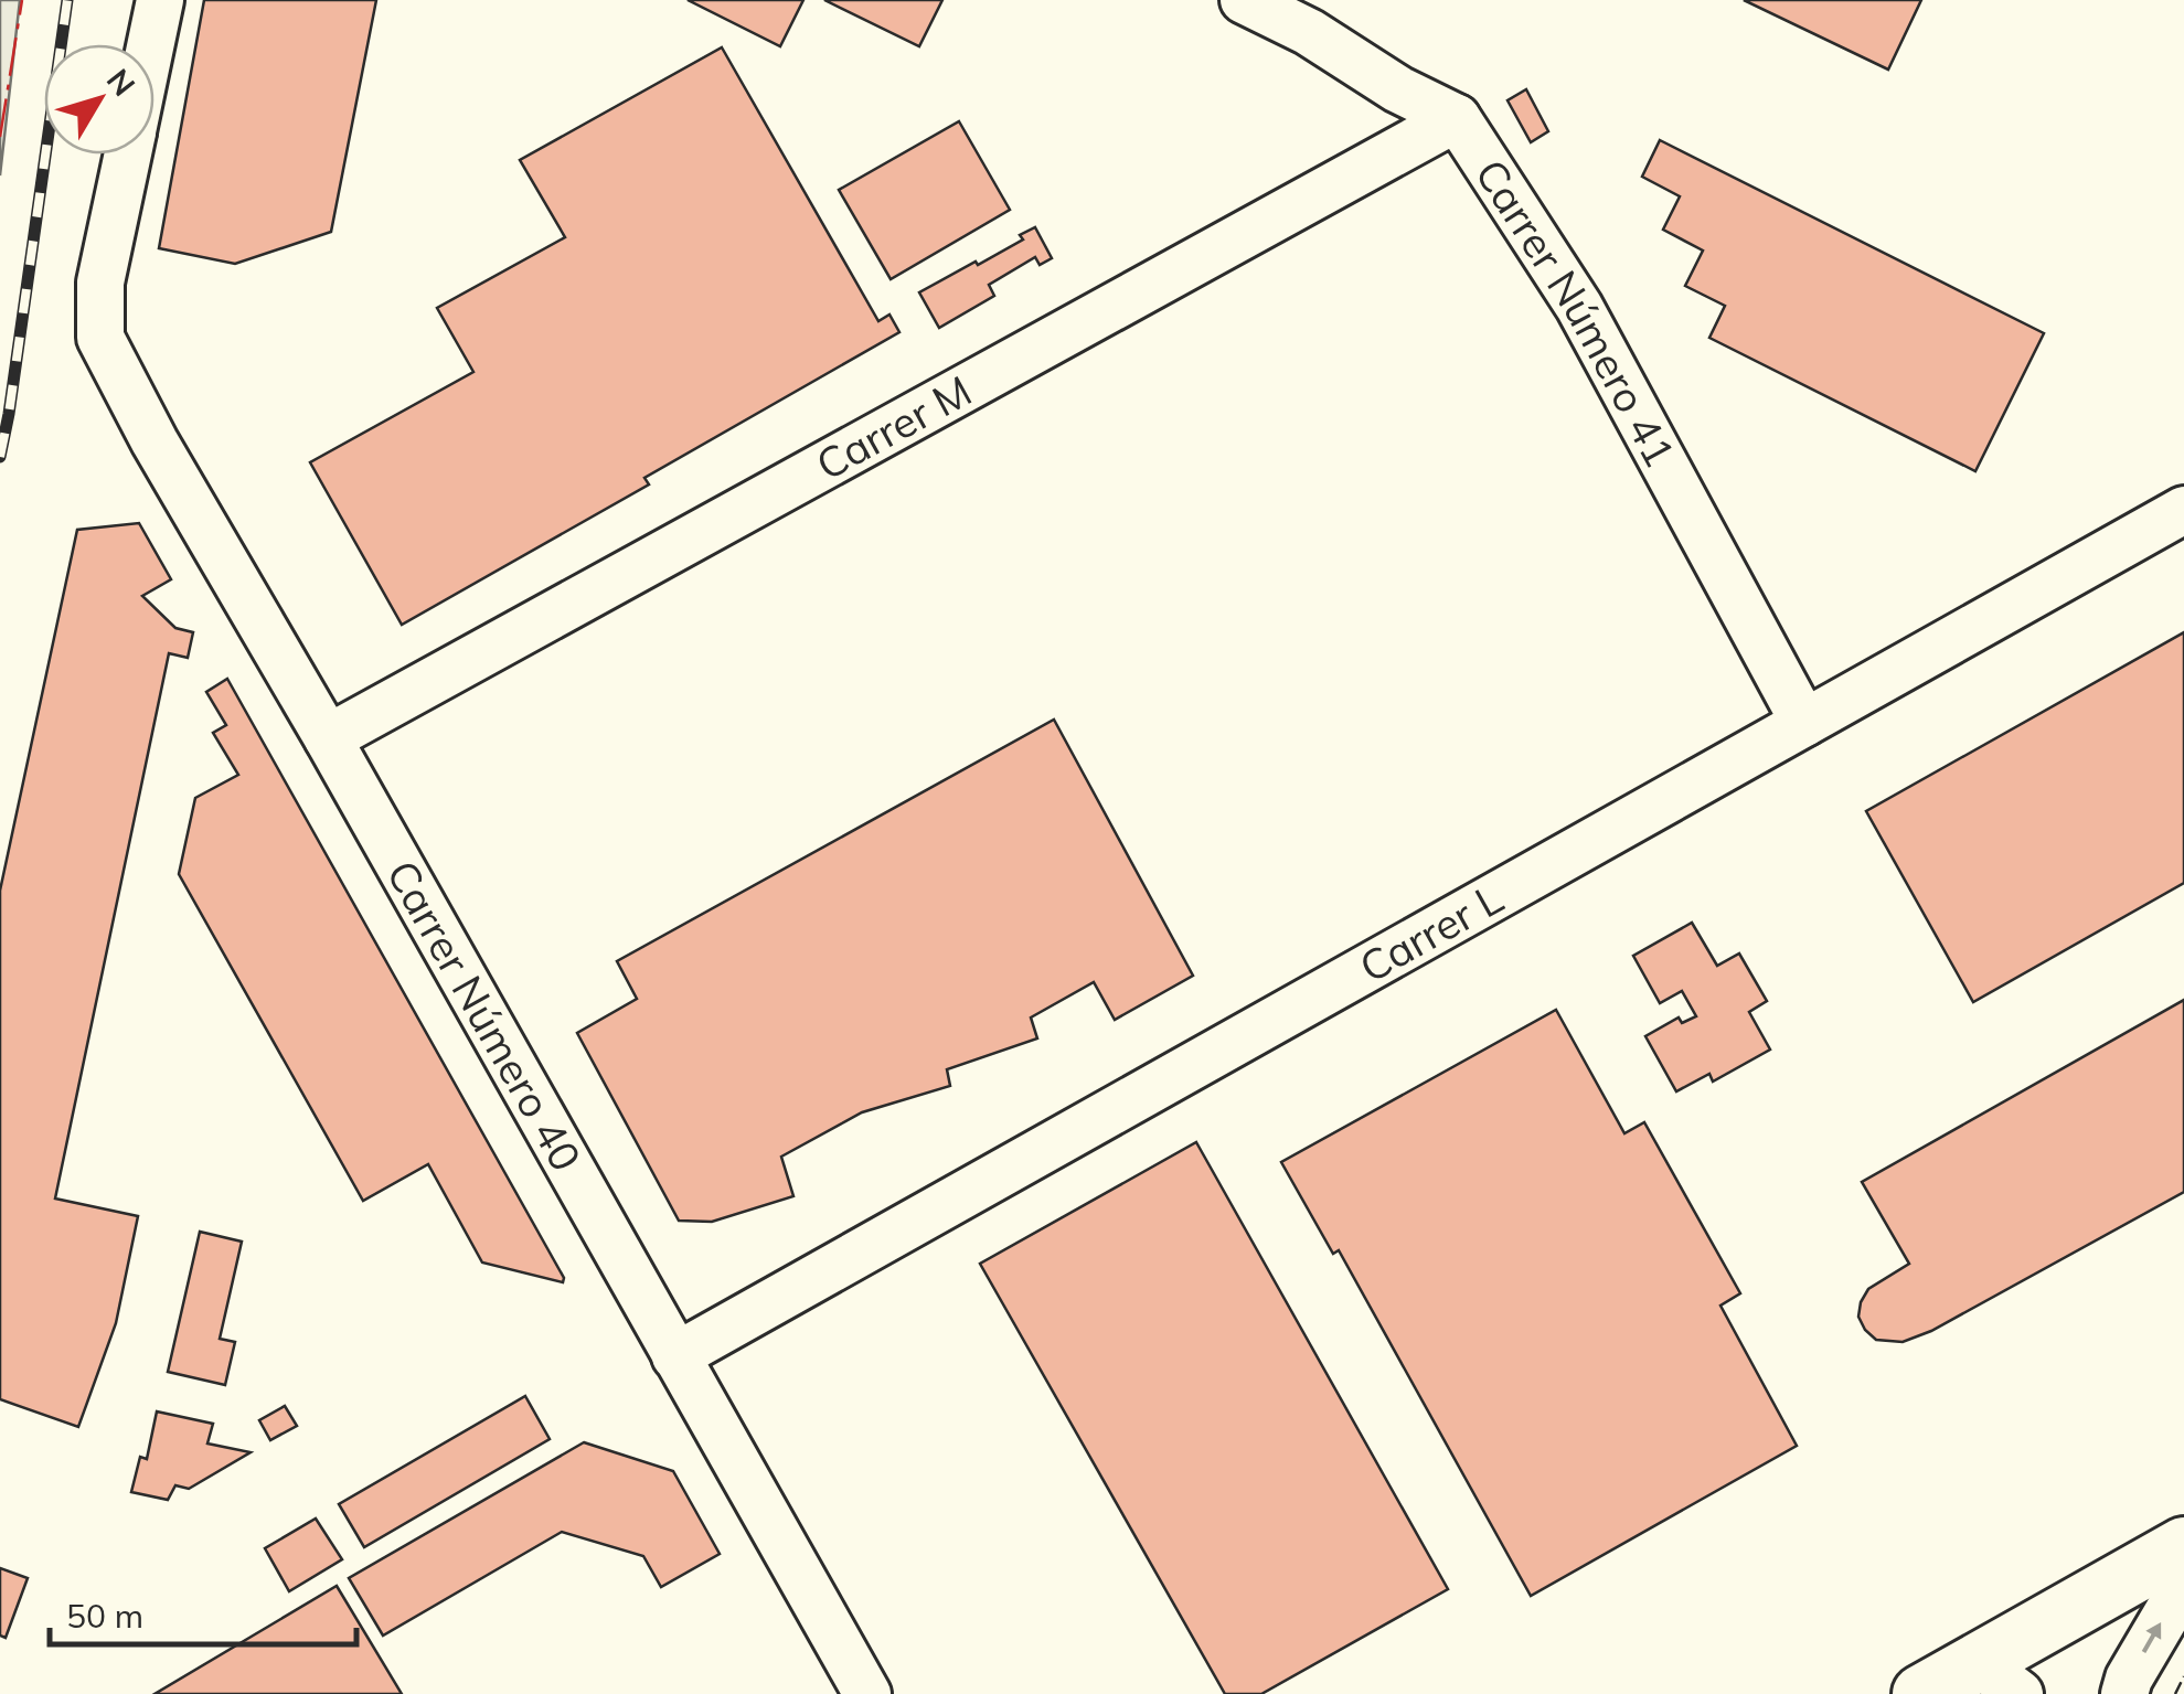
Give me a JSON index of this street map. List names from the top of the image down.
{
  "streets": {
    "street": [
      "Carrer Número 41",
      "Carrer M",
      "Carrer L",
      "Carrer Número 40"
    ]
  },
  "crossings": [
    ["Carrer Número 41", "Carrer M"],
    ["Carrer Número 41", "Carrer L"],
    ["Carrer M", "Carrer Número 40"],
    ["Carrer L", "Carrer Número 40"]
  ],
  "scale_bar": "50 m",
  "north": "top right"
}
